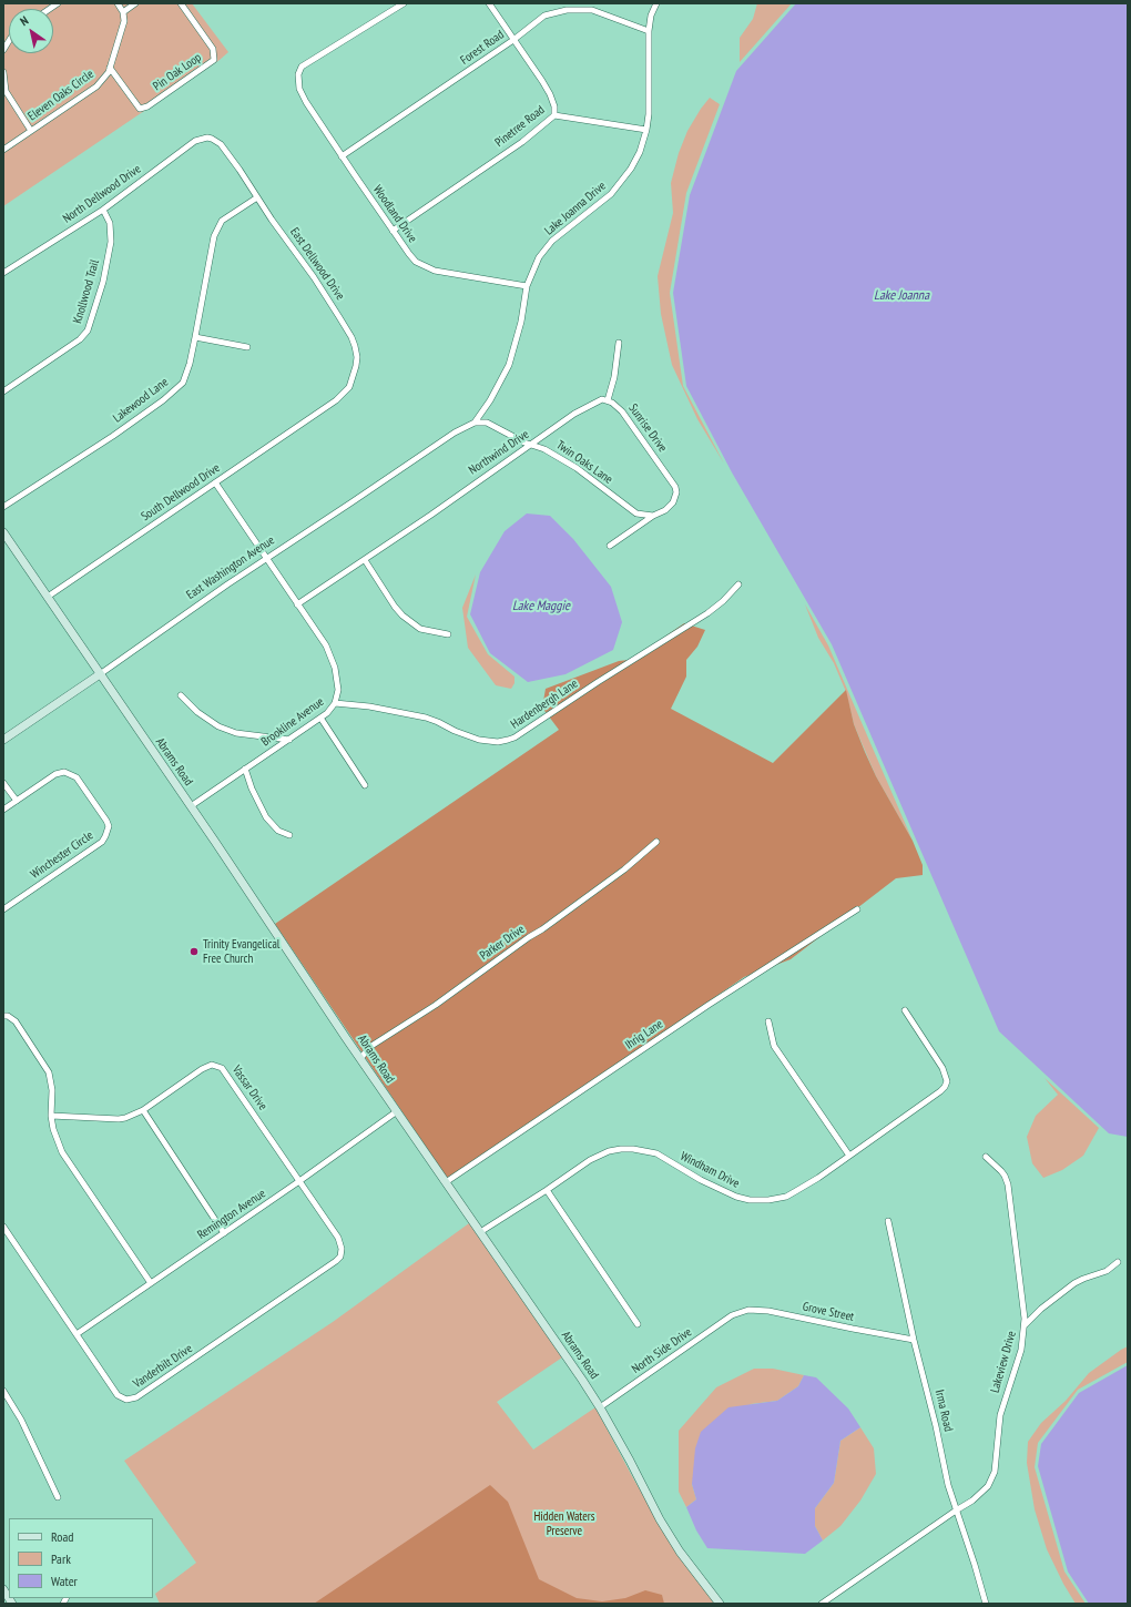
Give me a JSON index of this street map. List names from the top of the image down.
{
  "streets": {
    "street": [
      "Forest Road",
      "Pin Oak Loop",
      "Eleven Oaks Circle",
      "Pinetree Road",
      "North Dellwood Drive",
      "Lake Joanna Drive",
      "Woodland Drive",
      "East Dellwood Drive",
      "Knollwood Trail",
      "Lakewood Lane",
      "Sunrise Drive",
      "Northwind Drive",
      "Twin Oaks Lane",
      "South Dellwood Drive",
      "East Washington Avenue",
      "Hardenbergh Lane",
      "Brookline Avenue",
      "Abrams Road",
      "Winchester Circle",
      "Parker Drive",
      "Ihrig Lane",
      "Vassar Drive",
      "Windham Drive",
      "Remington Avenue",
      "Grove Street",
      "North Side Drive",
      "Lakeview Drive",
      "Vanderbilt Drive",
      "Irma Road"
    ]
  },
  "crossings": [
    ["Forest Road", "Pinetree Road"],
    ["Forest Road", "Lake Joanna Drive"],
    ["Forest Road", "Woodland Drive"],
    ["Pin Oak Loop", "Eleven Oaks Circle"],
    ["Pinetree Road", "Woodland Drive"],
    ["North Dellwood Drive", "East Dellwood Drive"],
    ["North Dellwood Drive", "Knollwood Trail"],
    ["Lake Joanna Drive", "Woodland Drive"],
    ["Lake Joanna Drive", "Twin Oaks Lane"],
    ["Lake Joanna Drive", "East Washington Avenue"],
    ["East Dellwood Drive", "Lakewood Lane"],
    ["East Dellwood Drive", "South Dellwood Drive"],
    ["Sunrise Drive", "Northwind Drive"],
    ["Sunrise Drive", "Twin Oaks Lane"],
    ["Northwind Drive", "Twin Oaks Lane"],
    ["Northwind Drive", "Brookline Avenue"],
    ["Twin Oaks Lane", "East Washington Avenue"],
    ["South Dellwood Drive", "Brookline Avenue"],
    ["South Dellwood Drive", "Abrams Road"],
    ["East Washington Avenue", "Brookline Avenue"],
    ["East Washington Avenue", "Abrams Road"],
    ["Hardenbergh Lane", "Brookline Avenue"],
    ["Brookline Avenue", "Abrams Road"],
    ["Abrams Road", "Parker Drive"],
    ["Abrams Road", "Ihrig Lane"],
    ["Abrams Road", "Windham Drive"],
    ["Abrams Road", "Remington Avenue"],
    ["Abrams Road", "North Side Drive"],
    ["Vassar Drive", "Remington Avenue"],
    ["Vassar Drive", "Vanderbilt Drive"],
    ["Remington Avenue", "Vanderbilt Drive"],
    ["Grove Street", "North Side Drive"],
    ["Grove Street", "Irma Road"],
    ["Lakeview Drive", "Irma Road"]
  ],
  "water": ["Lake Joanna", "Lake Maggie"],
  "parks": ["Hidden Waters Preserve"],
  "places": ["Trinity Evangelical Free Church"],
  "legend": ["Road", "Park", "Water"],
  "north": "top left"
}
